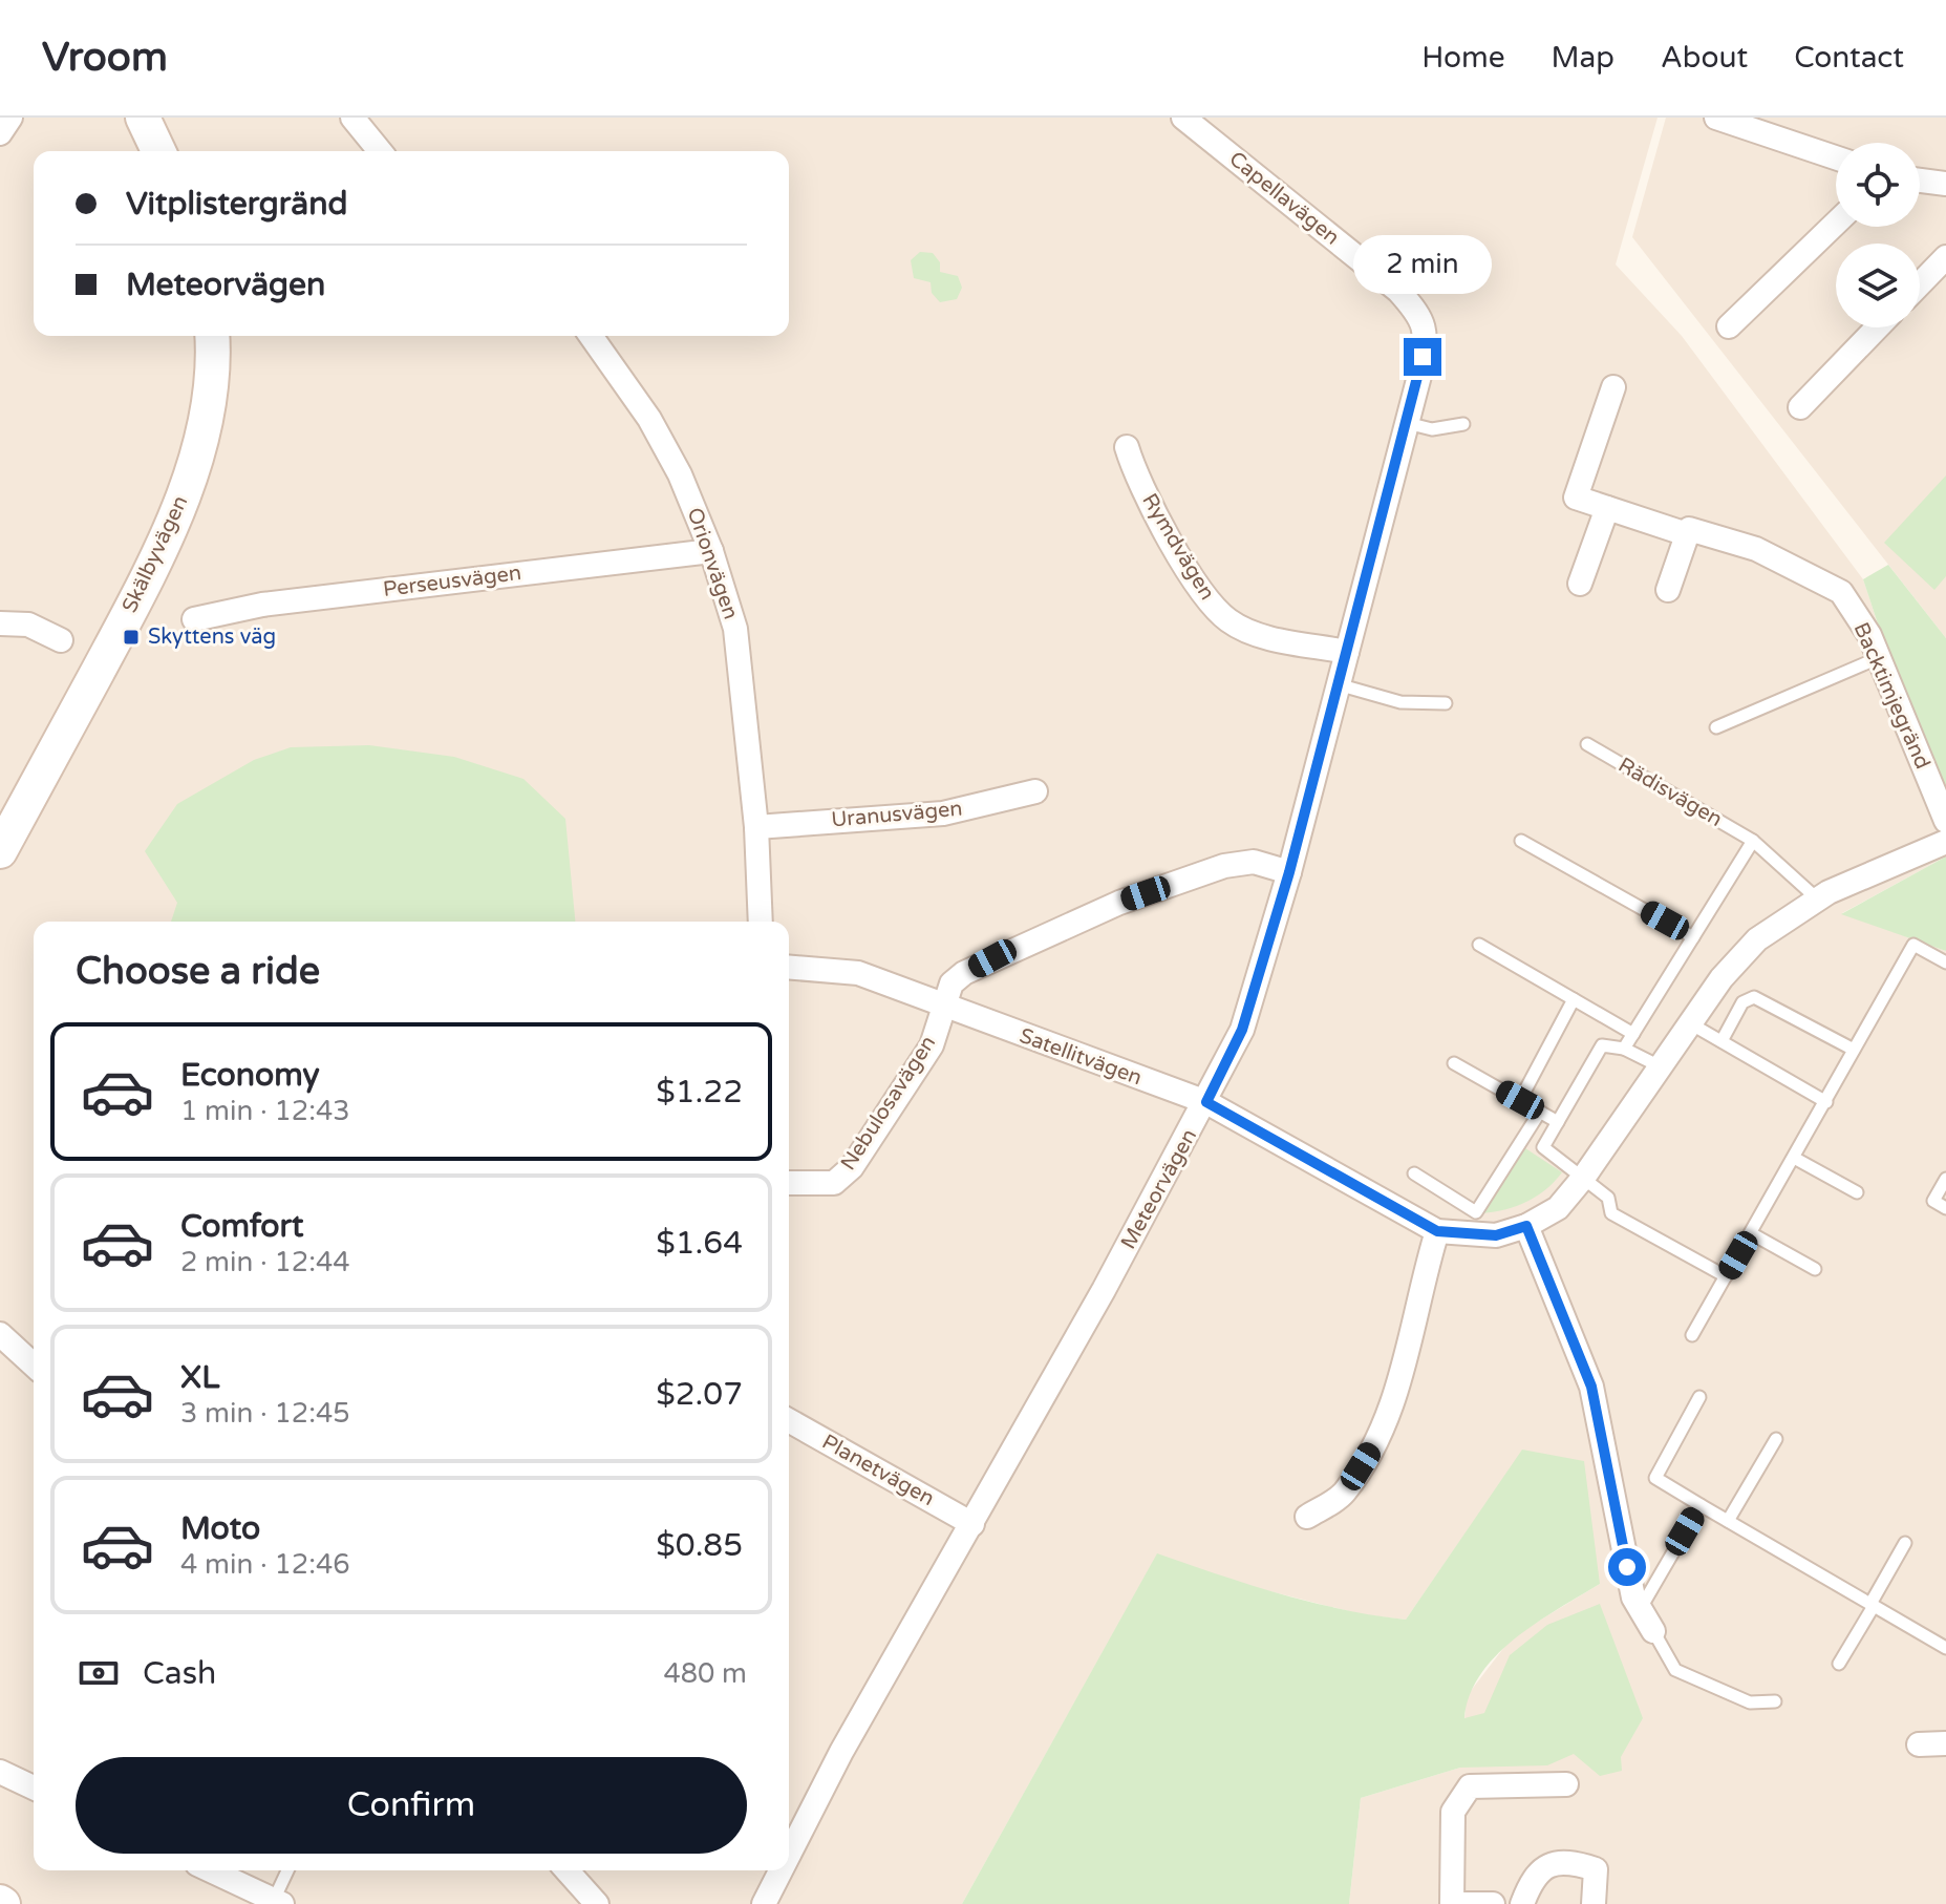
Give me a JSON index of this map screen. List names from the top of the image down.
{
  "streets": {
    "street": [
      "Capellavägen",
      "Rymdvägen",
      "Skälbyvägen",
      "Orionvägen",
      "Perseusvägen",
      "Backtimjegränd",
      "Uranusvägen",
      "Satellitvägen",
      "Nebulosavägen",
      "Meteorvägen",
      "Planetvägen"
    ],
    "lane": ["Rädisvägen"]
  },
  "crossings": [
    ["Capellavägen", "Meteorvägen"],
    ["Rymdvägen", "Meteorvägen"],
    ["Orionvägen", "Perseusvägen"],
    ["Orionvägen", "Uranusvägen"],
    ["Satellitvägen", "Nebulosavägen"],
    ["Satellitvägen", "Meteorvägen"],
    ["Nebulosavägen", "Meteorvägen"],
    ["Meteorvägen", "Planetvägen"]
  ],
  "places": {
    "transit": ["Skyttens väg"]
  },
  "page": {
    "header": "Vroom",
    "nav": [
      "Home",
      "Map",
      "About",
      "Contact"
    ],
    "banner": ["Vitplistergränd", "Meteorvägen"],
    "bubble": "2 min",
    "heading": "Choose a ride",
    "list": [
      {
        "name": "Economy",
        "note": "1 min · 12:43",
        "value": "$1.22"
      },
      {
        "name": "Comfort",
        "note": "2 min · 12:44",
        "value": "$1.64"
      },
      {
        "name": "XL",
        "note": "3 min · 12:45",
        "value": "$2.07"
      },
      {
        "name": "Moto",
        "note": "4 min · 12:46",
        "value": "$0.85"
      }
    ],
    "pay": ["Cash", "480 m"],
    "buttons": "Confirm"
  }
}
